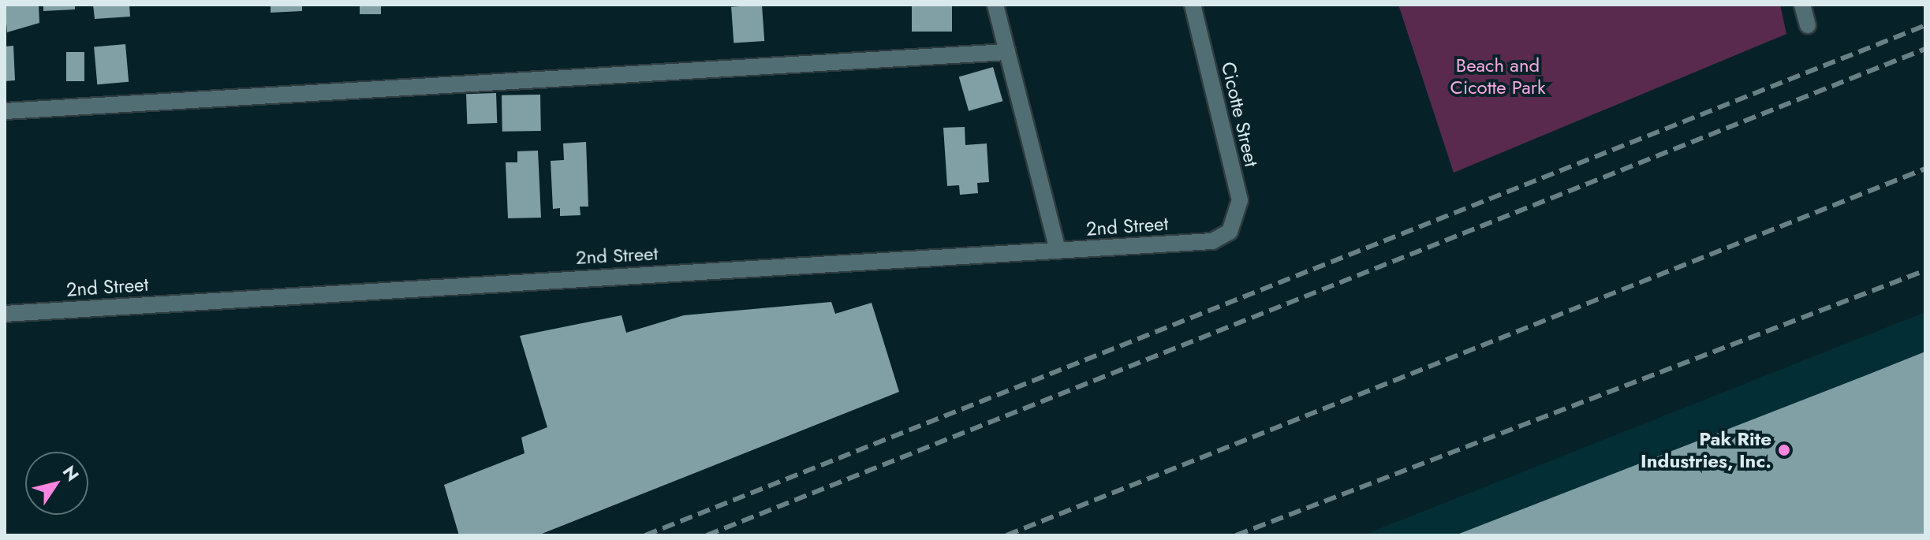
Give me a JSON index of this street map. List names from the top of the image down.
{
  "streets": {
    "street": ["Cicotte Street", "2nd Street"]
  },
  "crossings": [
    ["Cicotte Street", "2nd Street"]
  ],
  "parks": ["Beach and Cicotte Park"],
  "places": ["Pak Rite Industries, Inc."],
  "north": "top right"
}
